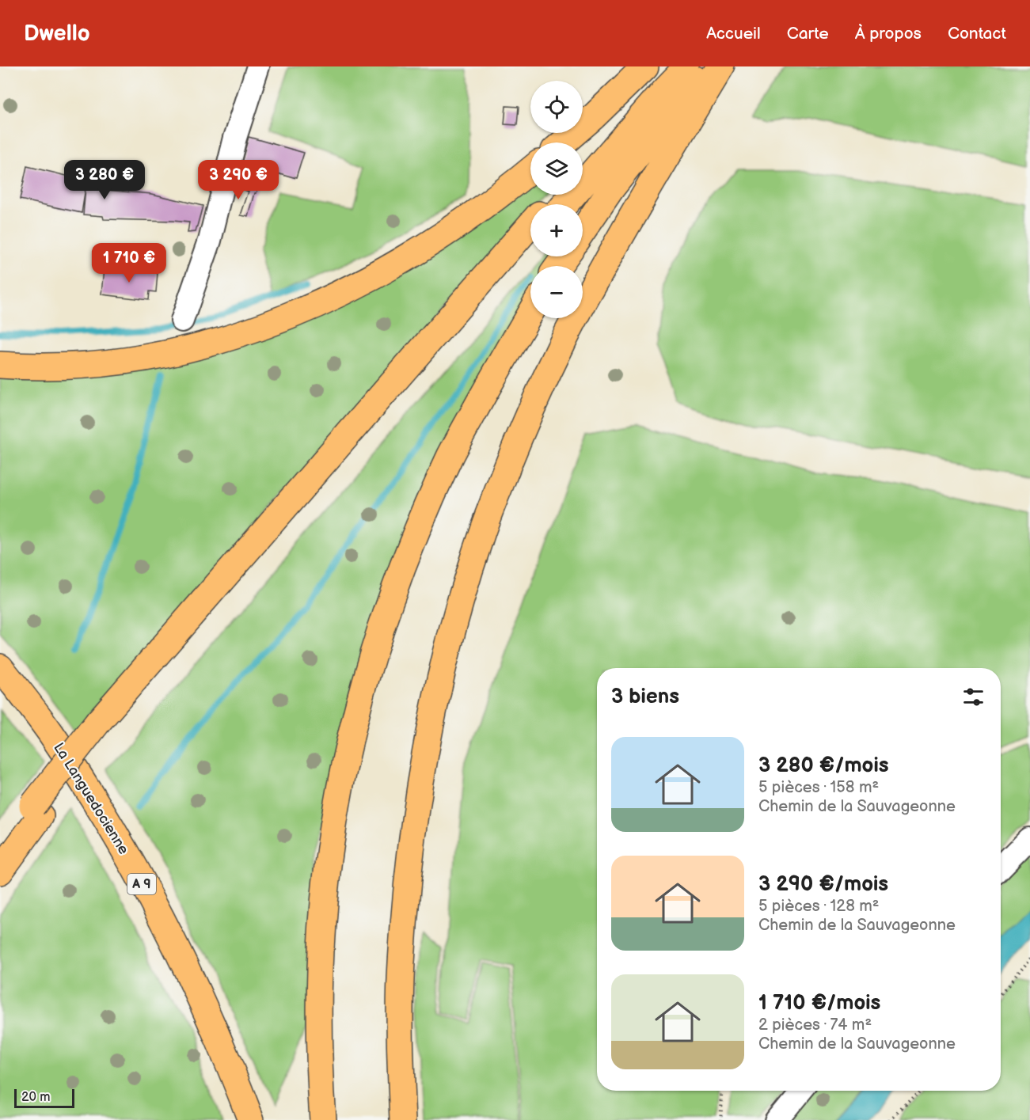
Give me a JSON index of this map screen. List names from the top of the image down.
{
  "streets": {
    "highway": ["La Languedocienne", "A 9"]
  },
  "scale_bar": "20 m",
  "page": {
    "header": "Dwello",
    "nav": [
      "Accueil",
      "Carte",
      "À propos",
      "Contact"
    ],
    "map_buttons": ["+", "−"],
    "price": ["3 280 €", "3 290 €", "1 710 €"],
    "heading": "3 biens",
    "list": [
      {
        "name": "3 280 €/mois",
        "note": "5 pièces · 158 m² · Chemin de la Sauvageonne"
      },
      {
        "name": "3 290 €/mois",
        "note": "5 pièces · 128 m² · Chemin de la Sauvageonne"
      },
      {
        "name": "1 710 €/mois",
        "note": "2 pièces · 74 m² · Chemin de la Sauvageonne"
      }
    ],
    "scale": "20 m"
  }
}
